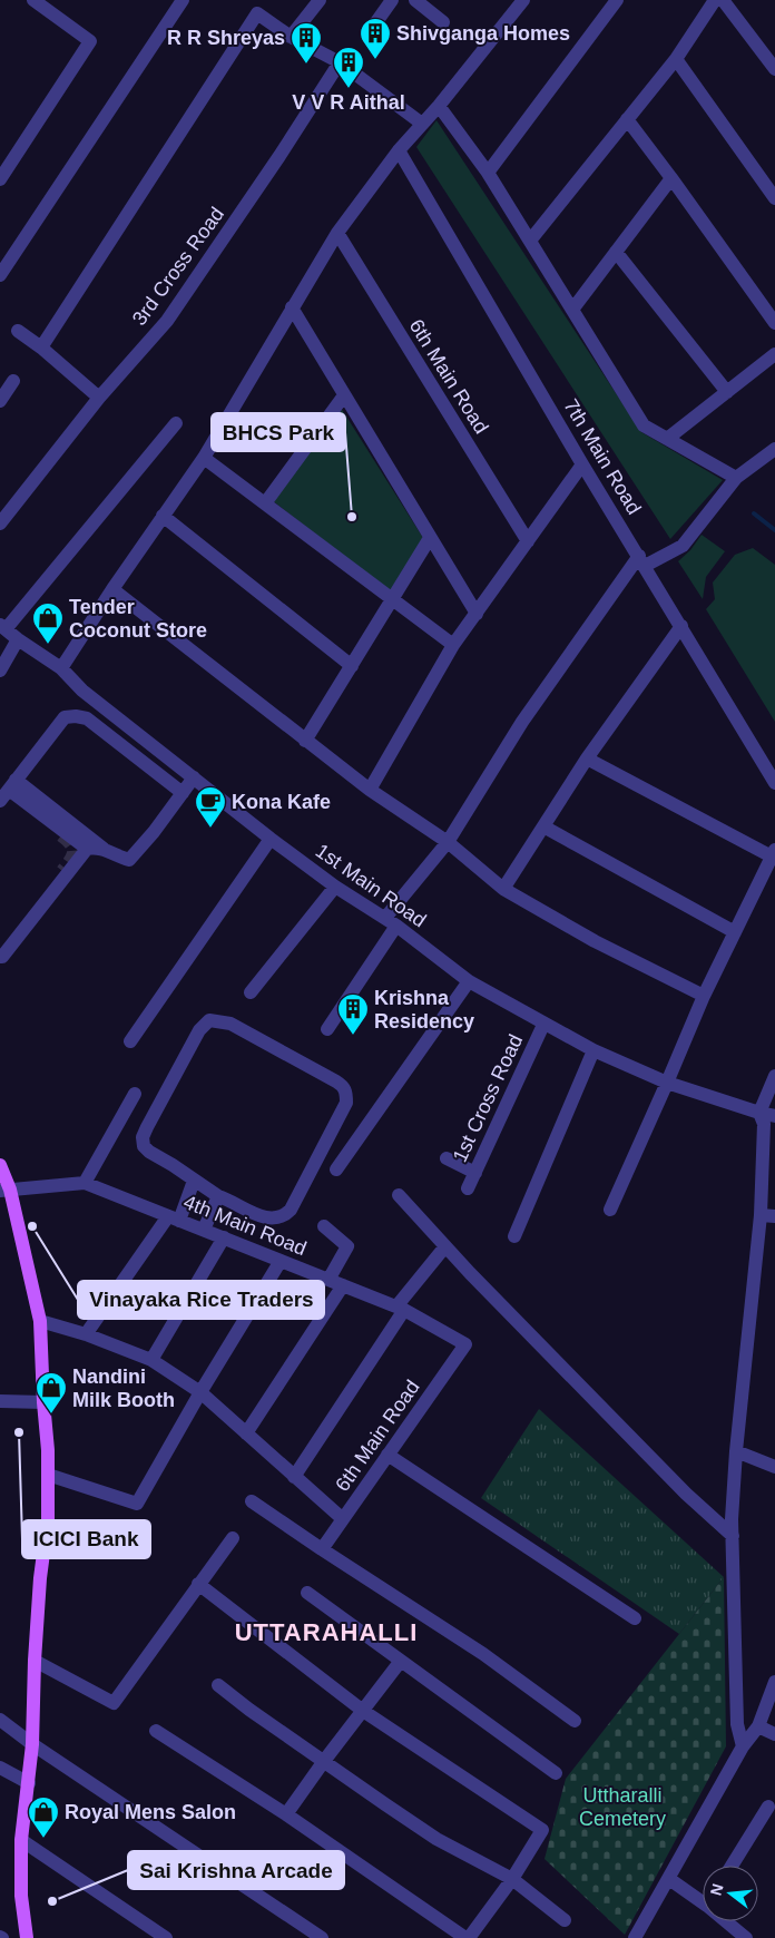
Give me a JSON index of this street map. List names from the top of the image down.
{
  "streets": {
    "street": [
      "3rd Cross Road",
      "6th Main Road",
      "7th Main Road",
      "1st Main Road",
      "1st Cross Road",
      "4th Main Road"
    ]
  },
  "crossings": [
    ["6th Main Road", "4th Main Road"],
    ["1st Main Road", "1st Cross Road"]
  ],
  "districts": ["UTTARAHALLI"],
  "parks": ["Uttharalli Cemetery"],
  "places": {
    "building": [
      "Shivganga Homes",
      "R R Shreyas",
      "V V R Aithal",
      "Krishna Residency"
    ],
    "other": [
      "BHCS Park",
      "Vinayaka Rice Traders",
      "ICICI Bank",
      "Sai Krishna Arcade"
    ],
    "shop": ["Tender Coconut Store", "Nandini Milk Booth", "Royal Mens Salon"],
    "cafe": ["Kona Kafe"]
  },
  "north": "left"
}
